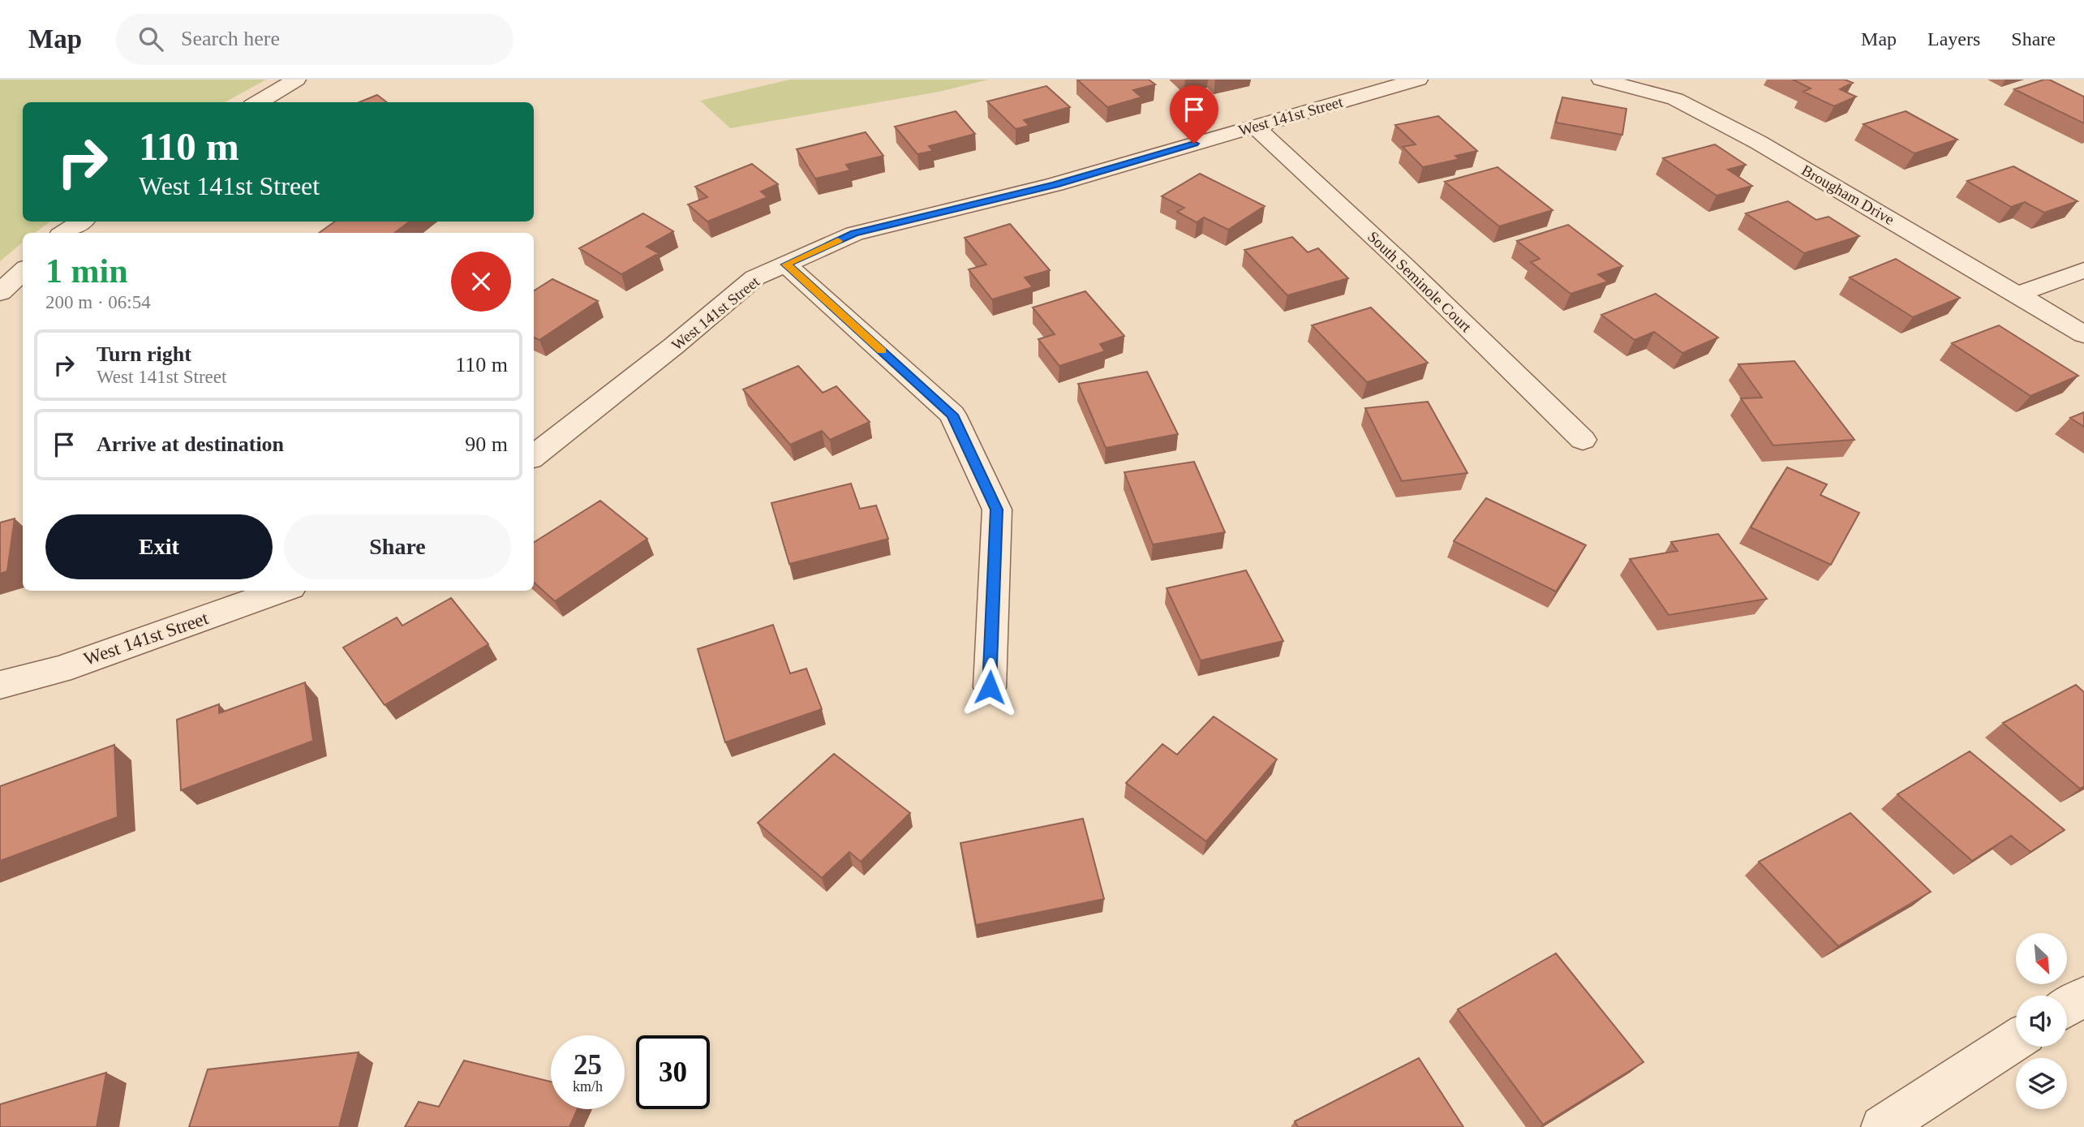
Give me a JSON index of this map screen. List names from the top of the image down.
{
  "streets": {
    "street": ["West 141st Street", "Brougham Drive", "South Seminole Court"]
  },
  "crossings": [
    ["West 141st Street", "South Seminole Court"]
  ],
  "north": "bottom right",
  "page": {
    "header": "Map",
    "search": "Search here",
    "nav": ["Map", "Layers", "Share"],
    "turn": ["110 m", "West 141st Street"],
    "heading": ["1 min", "200 m · 06:54"],
    "list": [
      {
        "name": "Turn right",
        "note": "West 141st Street",
        "value": "110 m"
      },
      {
        "name": "Arrive at destination",
        "value": "90 m"
      }
    ],
    "buttons": ["Exit", "Share"],
    "speed": "25 km/h",
    "limit": "30"
  }
}
